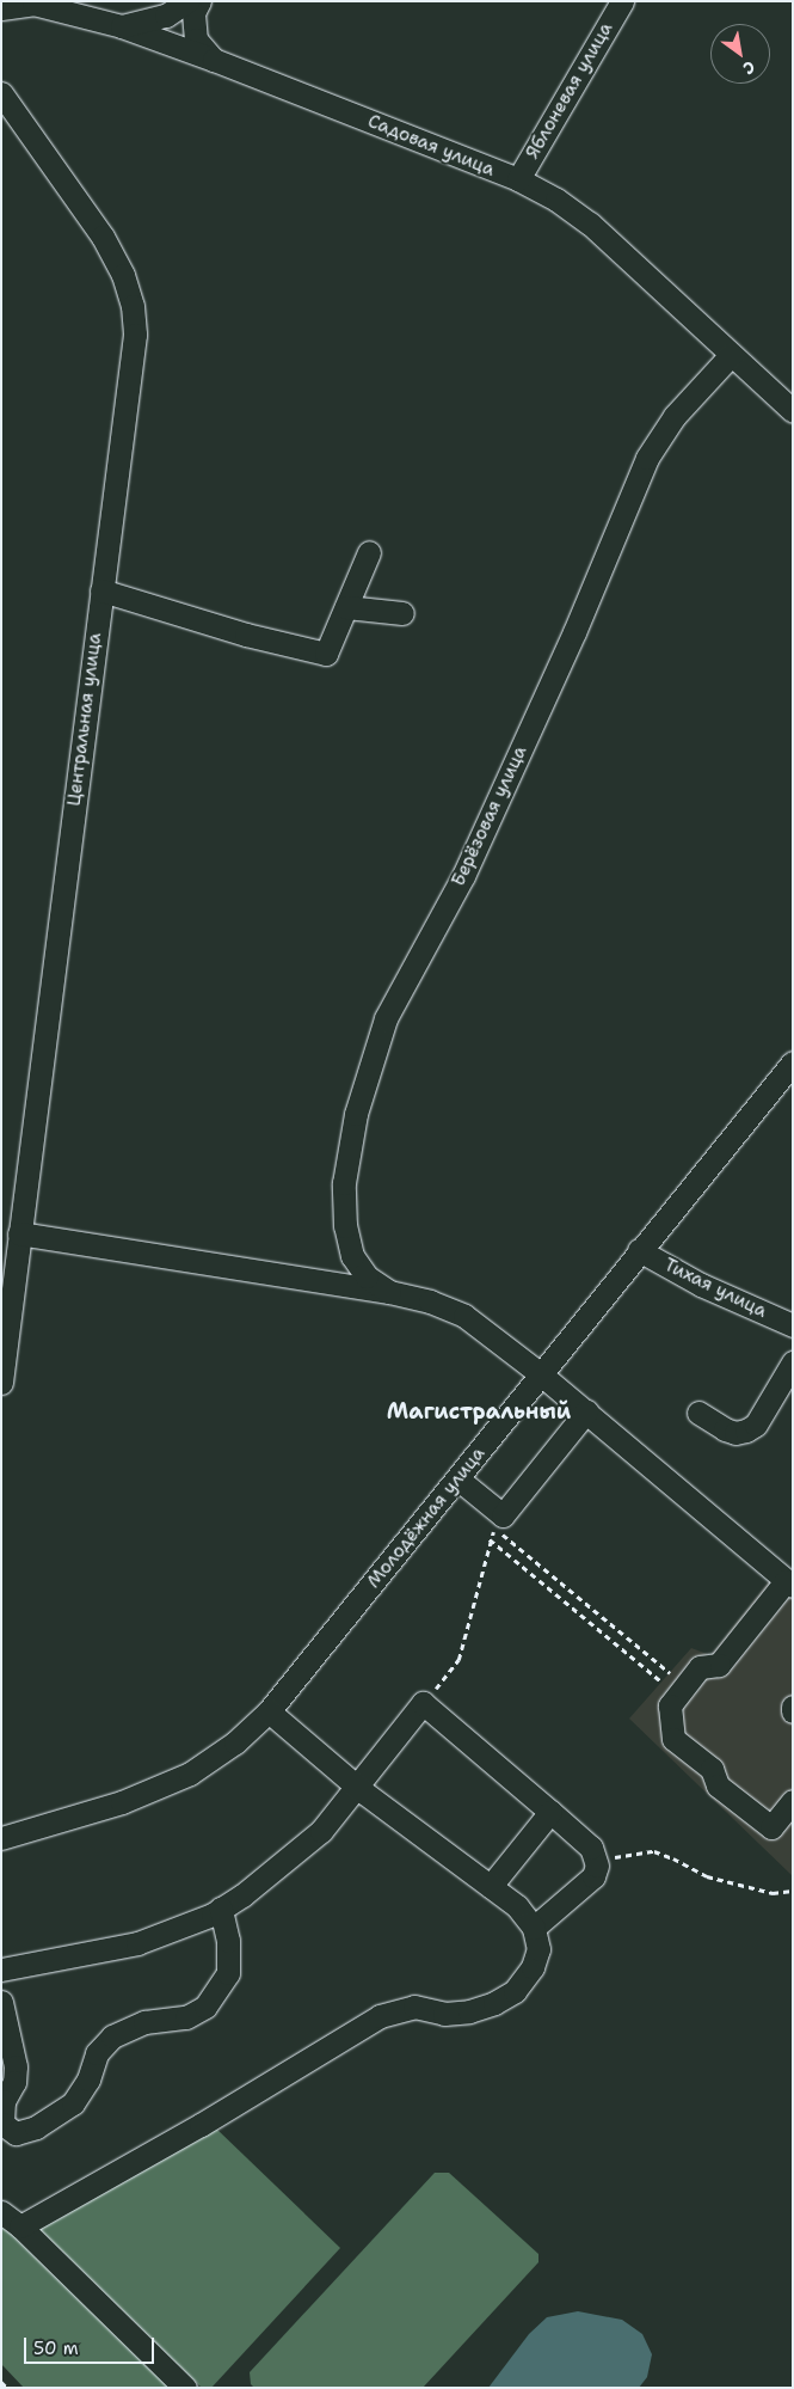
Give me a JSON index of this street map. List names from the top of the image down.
{
  "streets": {
    "street": [
      "Яблоневая улица",
      "Садовая улица",
      "Центральная улица",
      "Берёзовая улица",
      "Тихая улица",
      "Молодёжная улица"
    ]
  },
  "crossings": [
    ["Яблоневая улица", "Садовая улица"],
    ["Садовая улица", "Берёзовая улица"],
    ["Тихая улица", "Молодёжная улица"]
  ],
  "districts": ["Магистральный"],
  "scale_bar": "50 m",
  "north": "bottom right"
}
